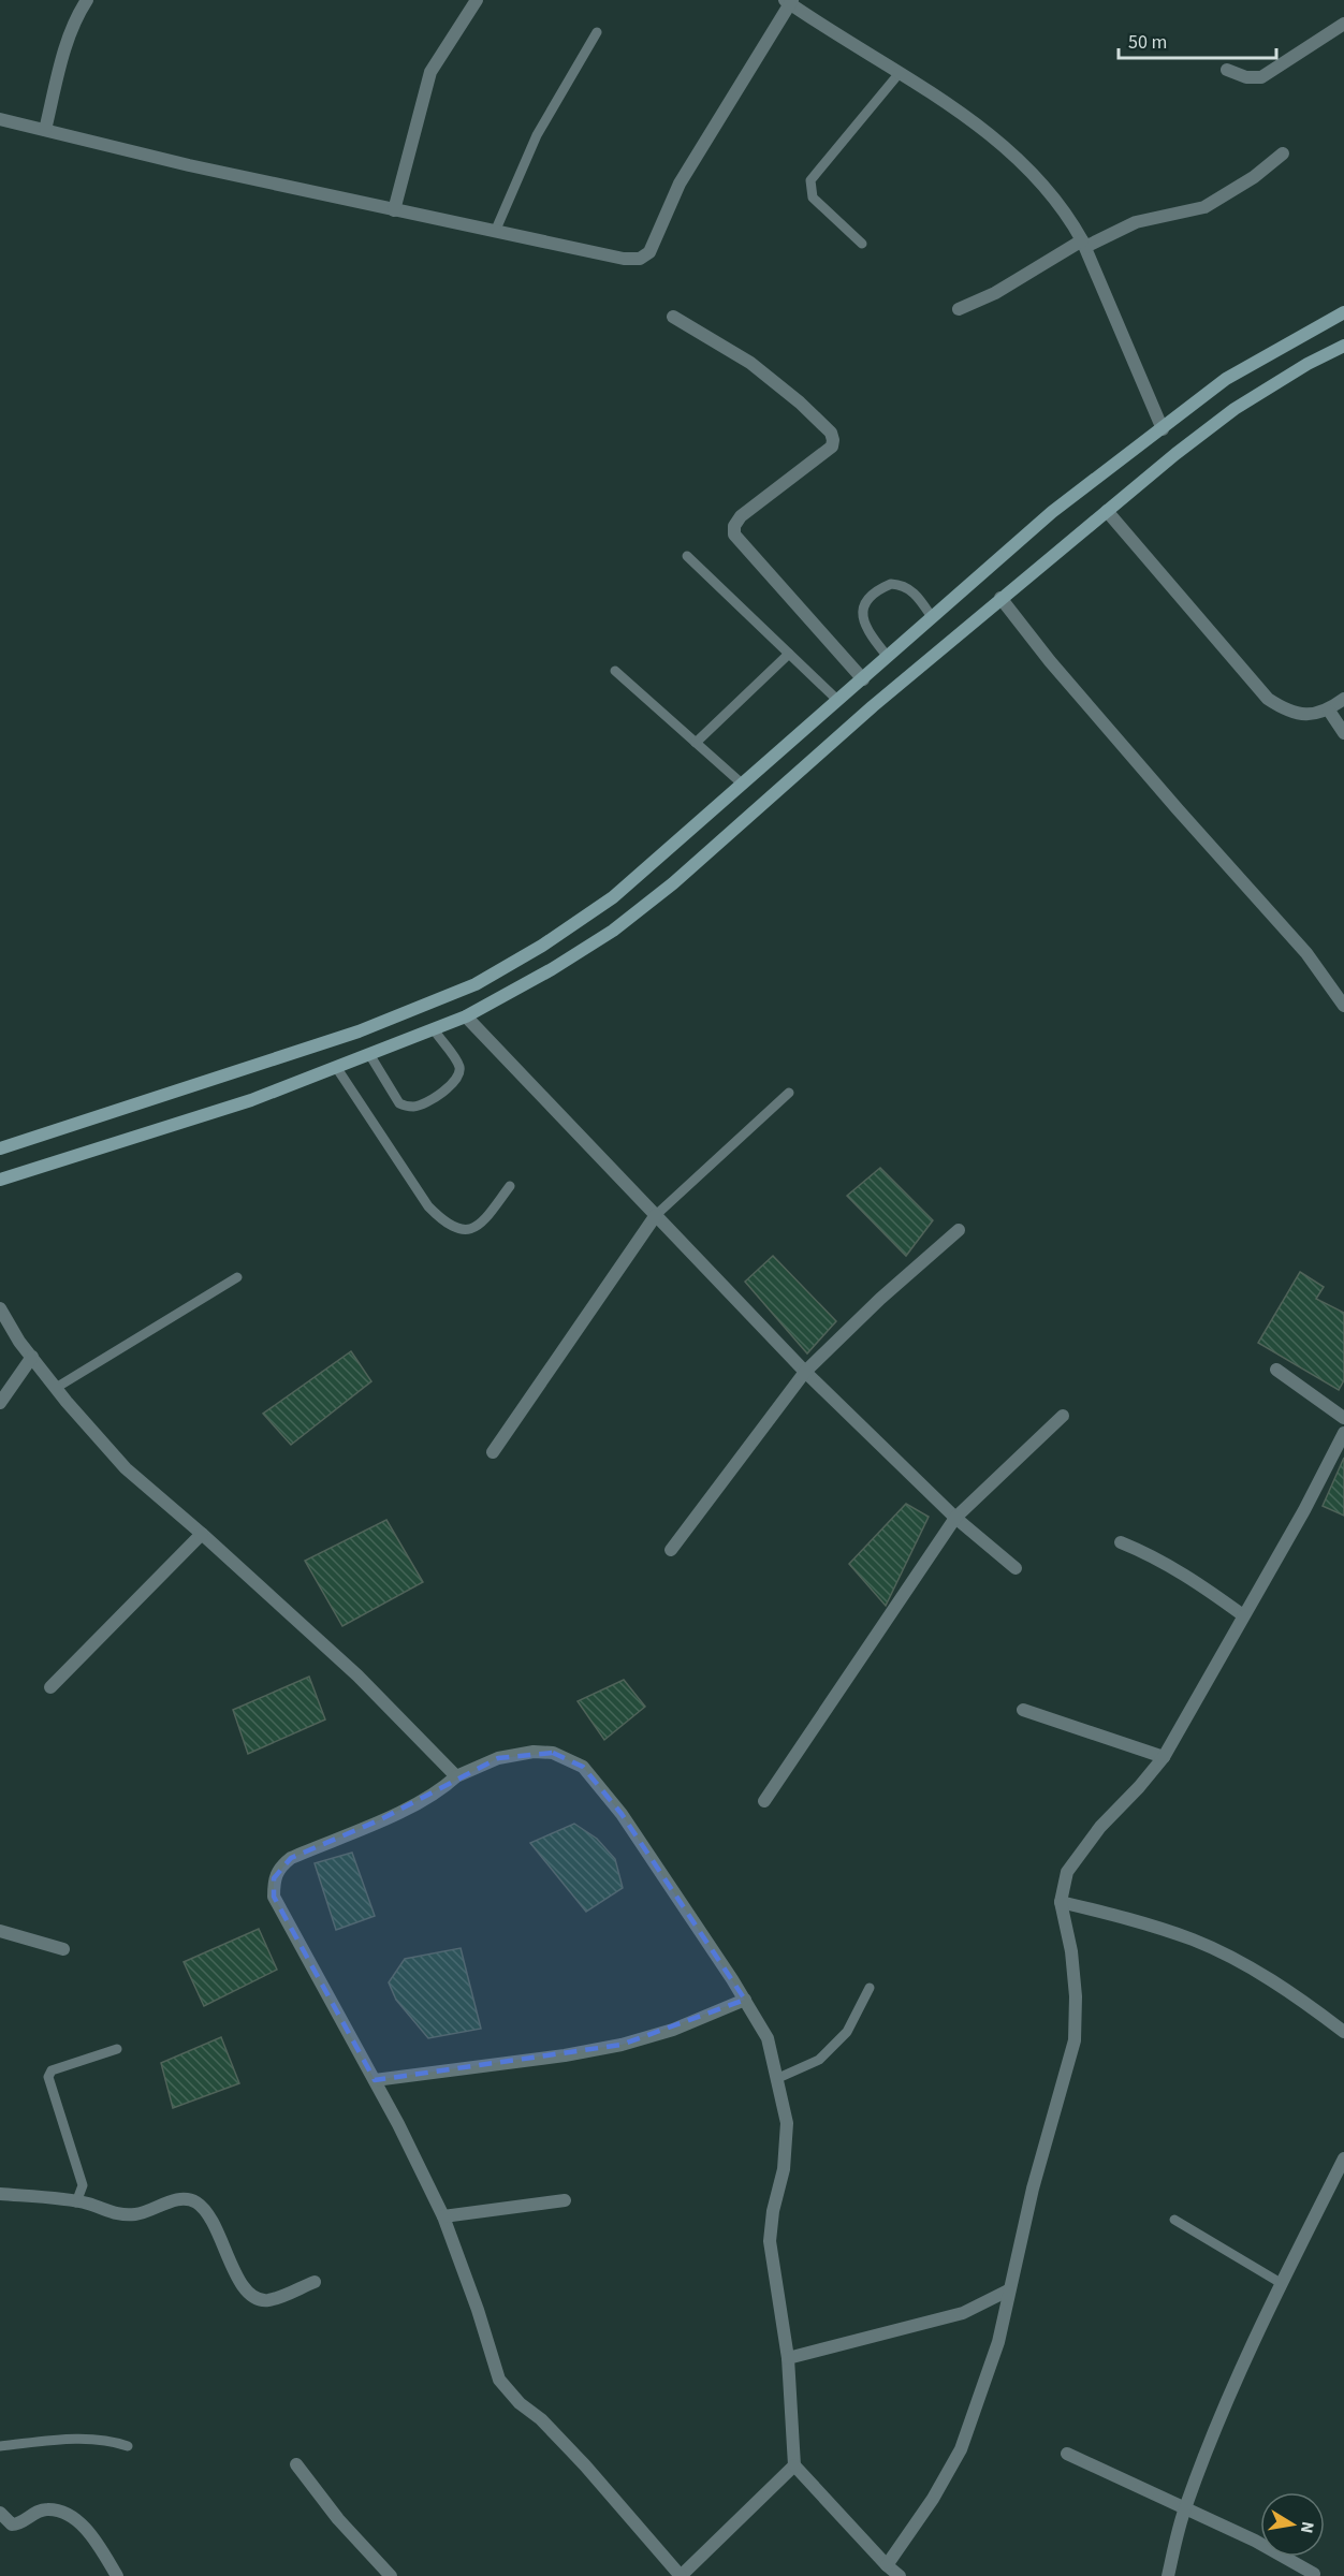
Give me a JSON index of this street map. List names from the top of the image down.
{
  "scale_bar": "50 m",
  "north": "right"
}
